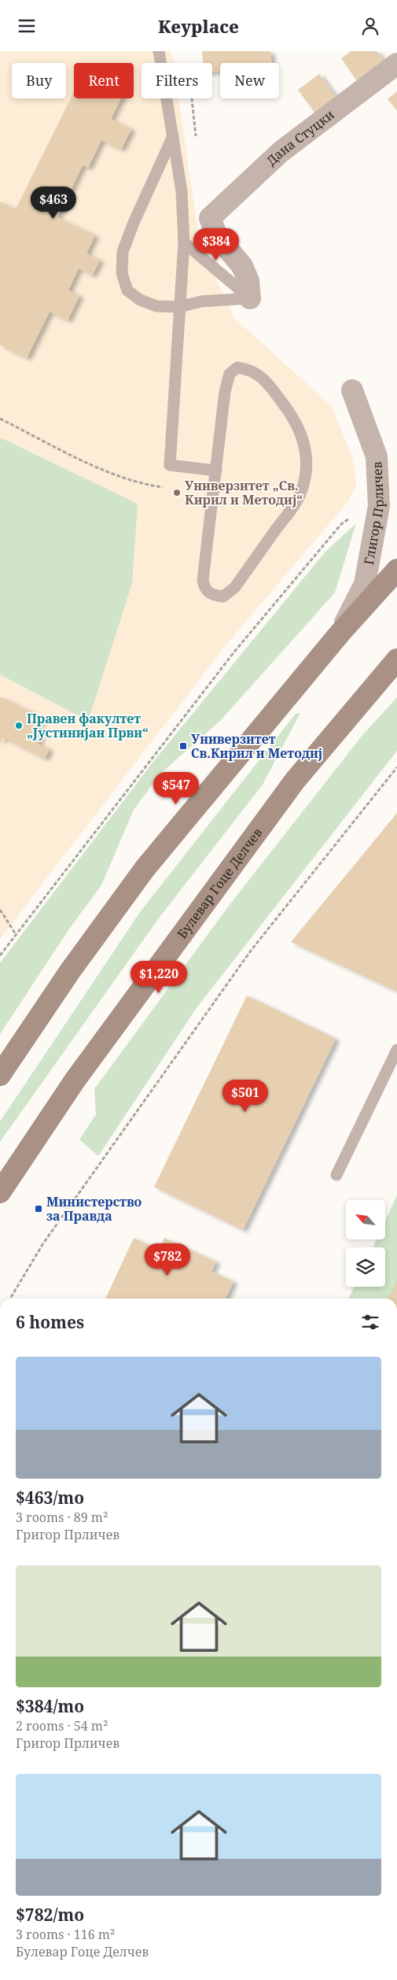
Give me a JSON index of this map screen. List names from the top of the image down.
{
  "streets": {
    "street": ["Дана Стуцки", "Глигор Прличев", "Булевар Гоце Делчев"]
  },
  "places": {
    "other": ["Универзитет „Св. Кирил и Методиј“", "Правен факултет „Јустинијан Први“"],
    "transit": ["Универзитет Св.Кирил и Методиј", "Министерство за Правда"]
  },
  "north": "top left",
  "page": {
    "header": "Keyplace",
    "chip": [
      "Buy",
      "Rent",
      "Filters",
      "New"
    ],
    "price": [
      "$463",
      "$384",
      "$547",
      "$1,220",
      "$501",
      "$782"
    ],
    "heading": "6 homes",
    "list": [
      {
        "name": "$463/mo",
        "note": "3 rooms · 89 m² · Григор Прличев"
      },
      {
        "name": "$384/mo",
        "note": "2 rooms · 54 m² · Григор Прличев"
      },
      {
        "name": "$782/mo",
        "note": "3 rooms · 116 m² · Булевар Гоце Делчев"
      }
    ]
  }
}
